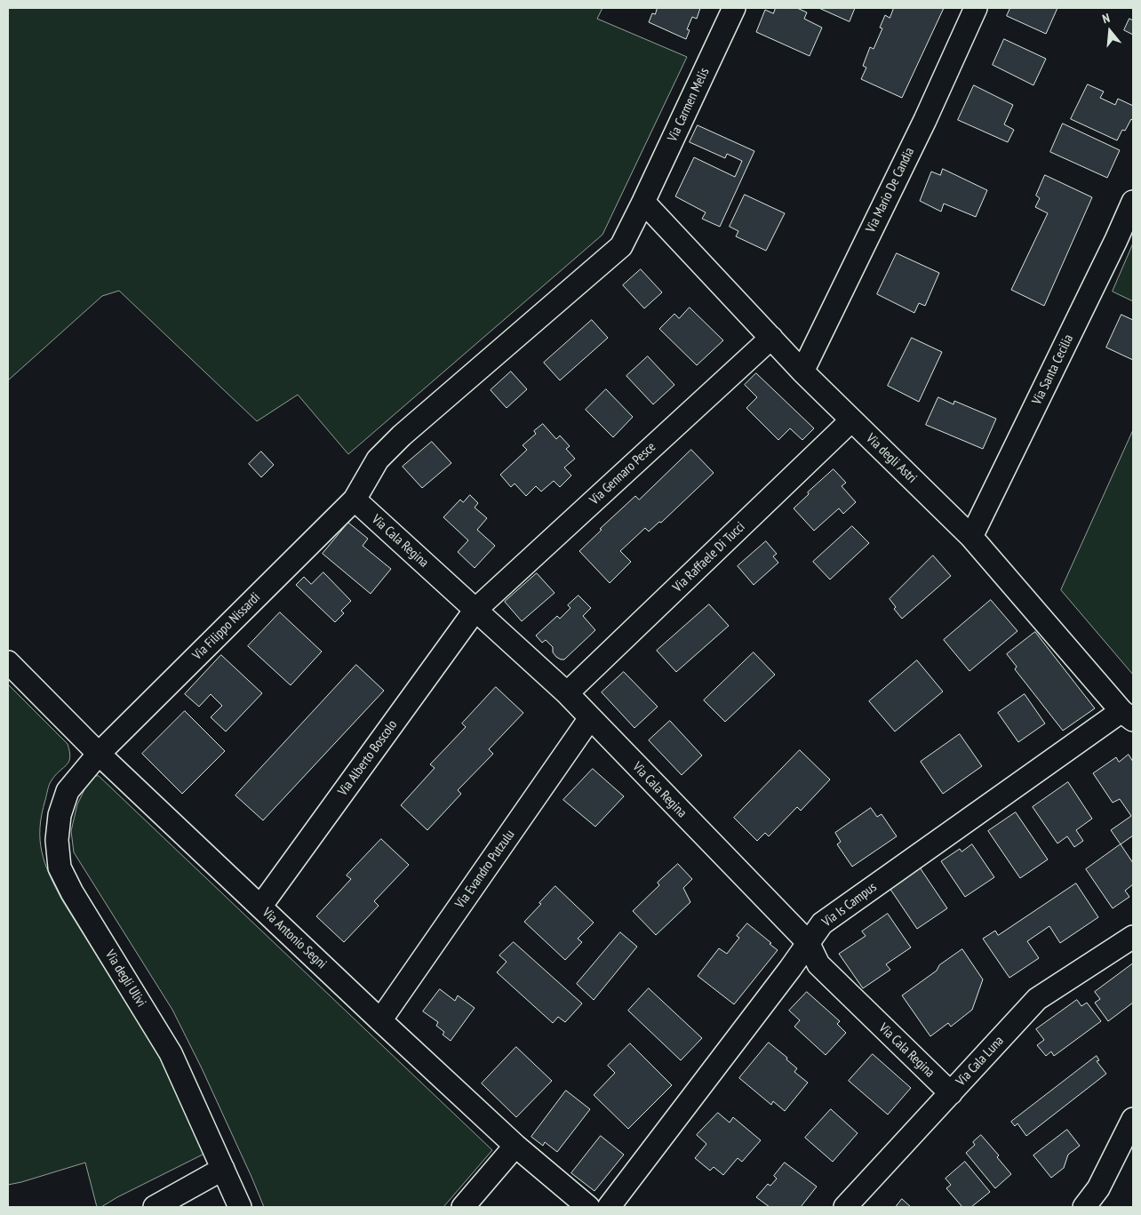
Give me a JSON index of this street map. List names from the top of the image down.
{
  "streets": {
    "street": [
      "Via Carmen Melis",
      "Via Mario De Candia",
      "Via Santa Cecilia",
      "Via degli Astri",
      "Via Gennaro Pesce",
      "Via Cala Regina",
      "Via Raffaele Di Tucci",
      "Via Filippo Nissardi",
      "Via Alberto Boscolo",
      "Via Evandro Putzulu",
      "Via Is Campus",
      "Via Antonio Segni",
      "Via degli Ulivi",
      "Via Cala Luna"
    ]
  },
  "crossings": [
    ["Via Carmen Melis", "Via degli Astri"],
    ["Via Carmen Melis", "Via Cala Regina"],
    ["Via Carmen Melis", "Via Filippo Nissardi"],
    ["Via Mario De Candia", "Via degli Astri"],
    ["Via Santa Cecilia", "Via degli Astri"],
    ["Via degli Astri", "Via Gennaro Pesce"],
    ["Via degli Astri", "Via Raffaele Di Tucci"],
    ["Via degli Astri", "Via Is Campus"],
    ["Via Gennaro Pesce", "Via Cala Regina"],
    ["Via Gennaro Pesce", "Via Alberto Boscolo"],
    ["Via Cala Regina", "Via Raffaele Di Tucci"],
    ["Via Cala Regina", "Via Filippo Nissardi"],
    ["Via Cala Regina", "Via Alberto Boscolo"],
    ["Via Cala Regina", "Via Evandro Putzulu"],
    ["Via Cala Regina", "Via Is Campus"],
    ["Via Cala Regina", "Via Cala Luna"],
    ["Via Filippo Nissardi", "Via Antonio Segni"],
    ["Via Filippo Nissardi", "Via degli Ulivi"],
    ["Via Alberto Boscolo", "Via Antonio Segni"],
    ["Via Evandro Putzulu", "Via Antonio Segni"],
    ["Via Antonio Segni", "Via degli Ulivi"]
  ],
  "north": "top"
}
